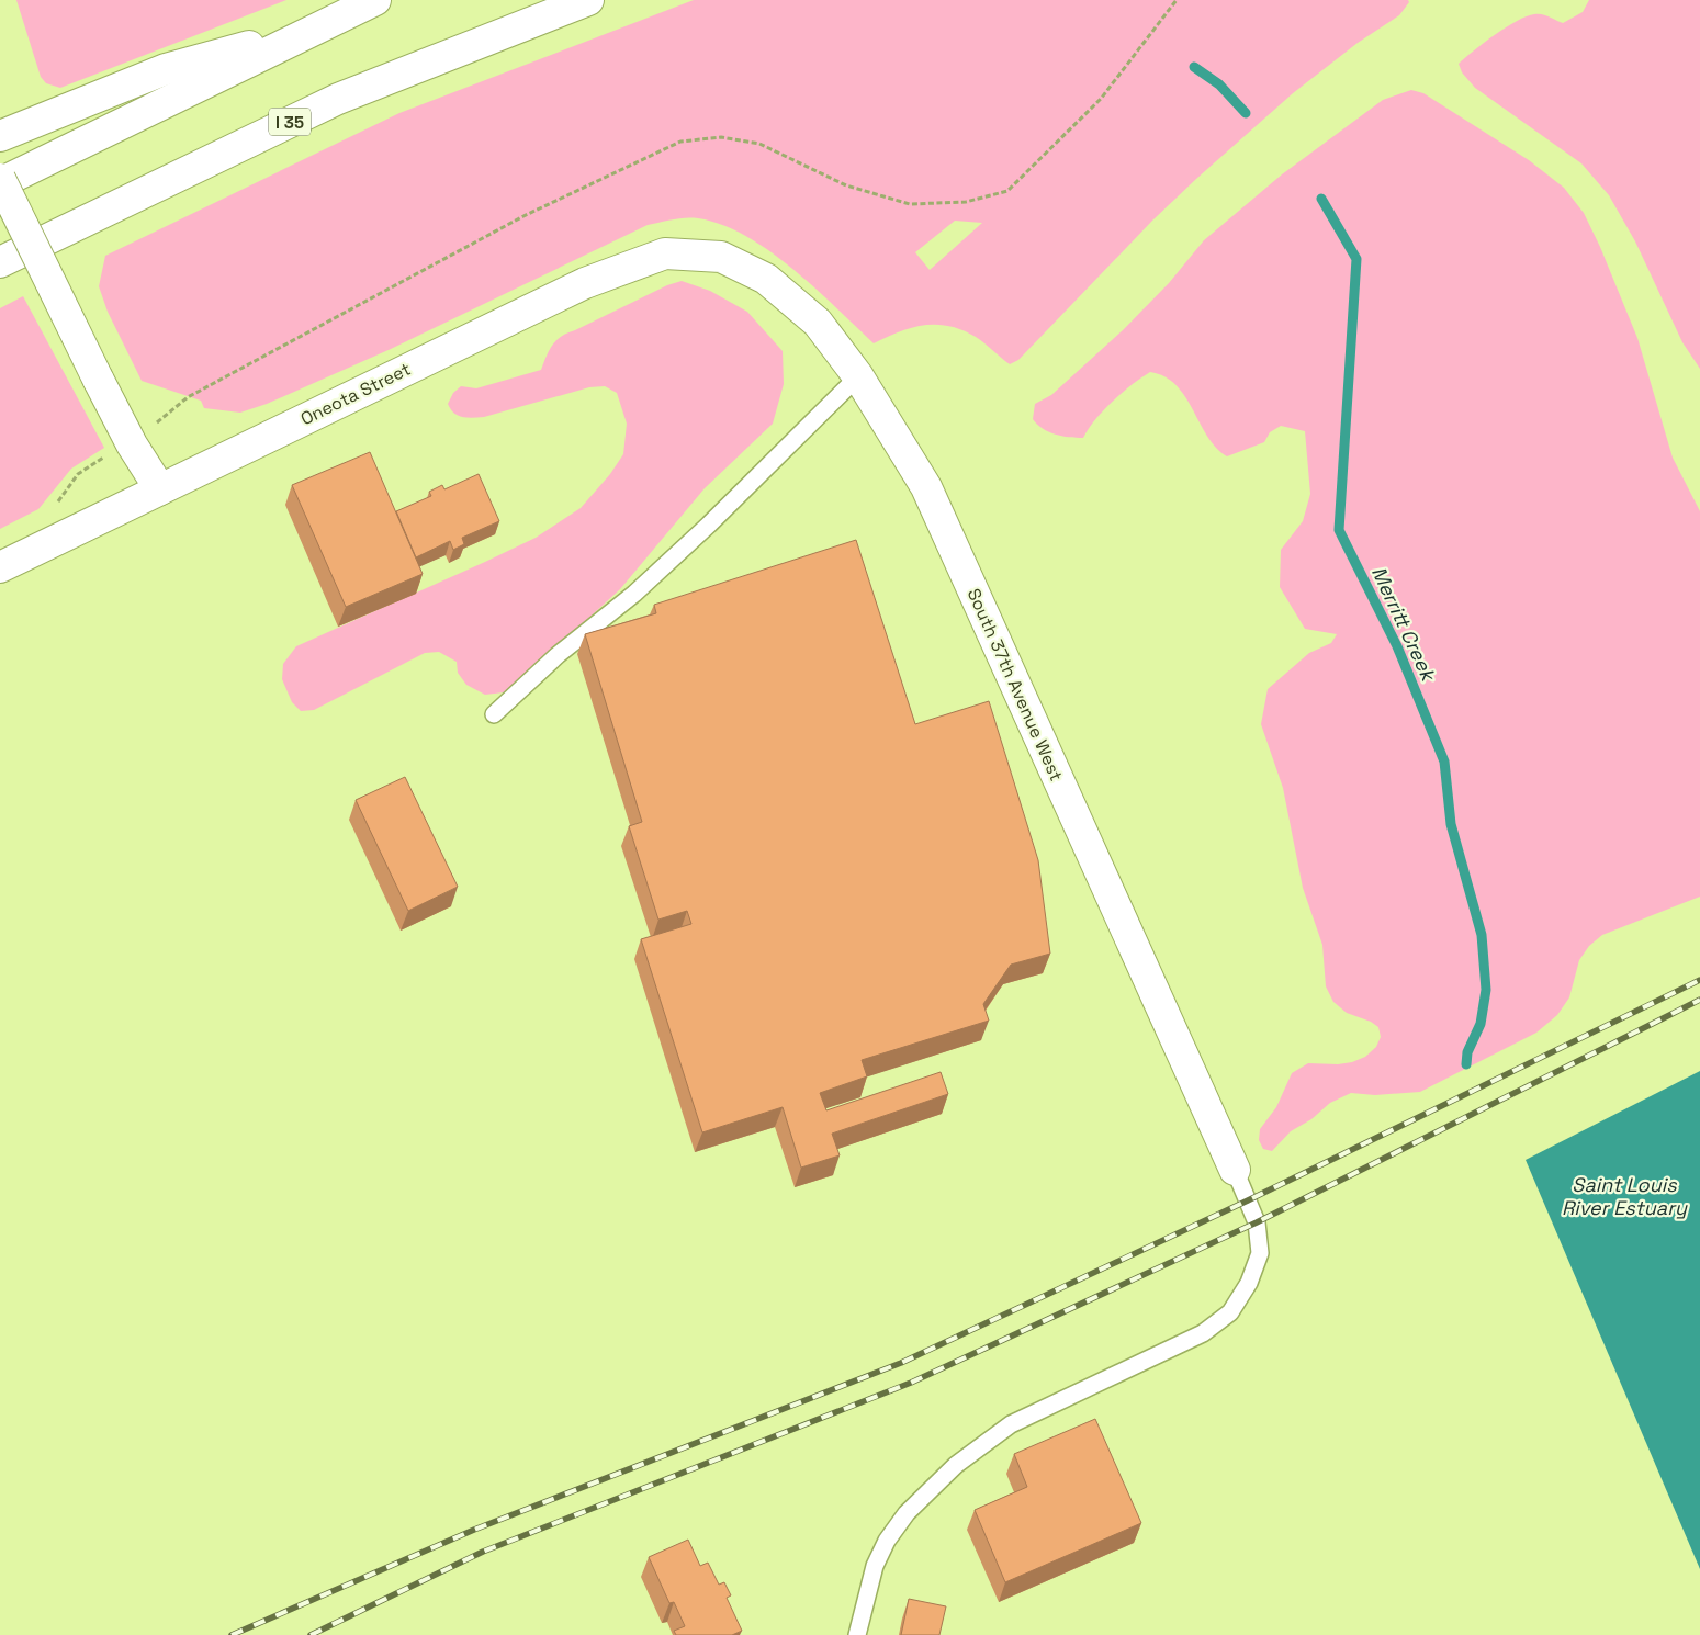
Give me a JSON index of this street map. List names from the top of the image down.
{
  "streets": {
    "main road": ["I 35", "Oneota Street", "South 37th Avenue West"]
  },
  "crossings": [
    ["Oneota Street", "South 37th Avenue West"]
  ],
  "water": ["Merritt Creek", "Saint Louis River Estuary"]
}
